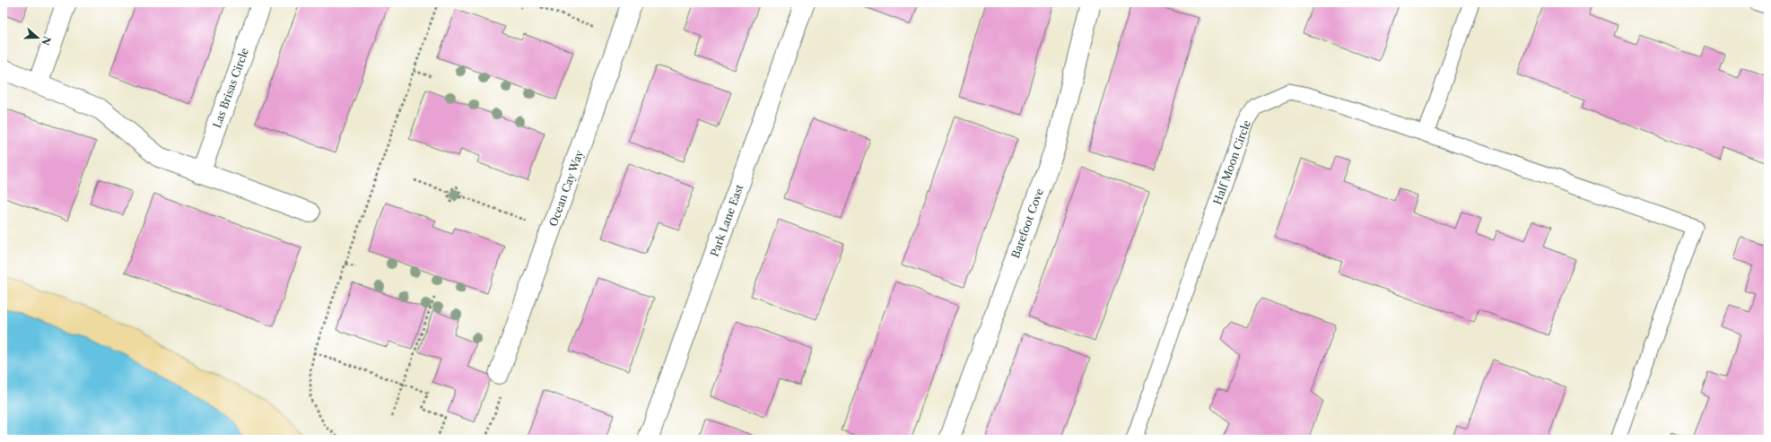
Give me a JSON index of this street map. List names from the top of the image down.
{
  "streets": {
    "street": [
      "Las Brisas Circle",
      "Ocean Cay Way",
      "Park Lane East",
      "Barefoot Cove"
    ],
    "lane": ["Half Moon Circle"]
  },
  "north": "right"
}
